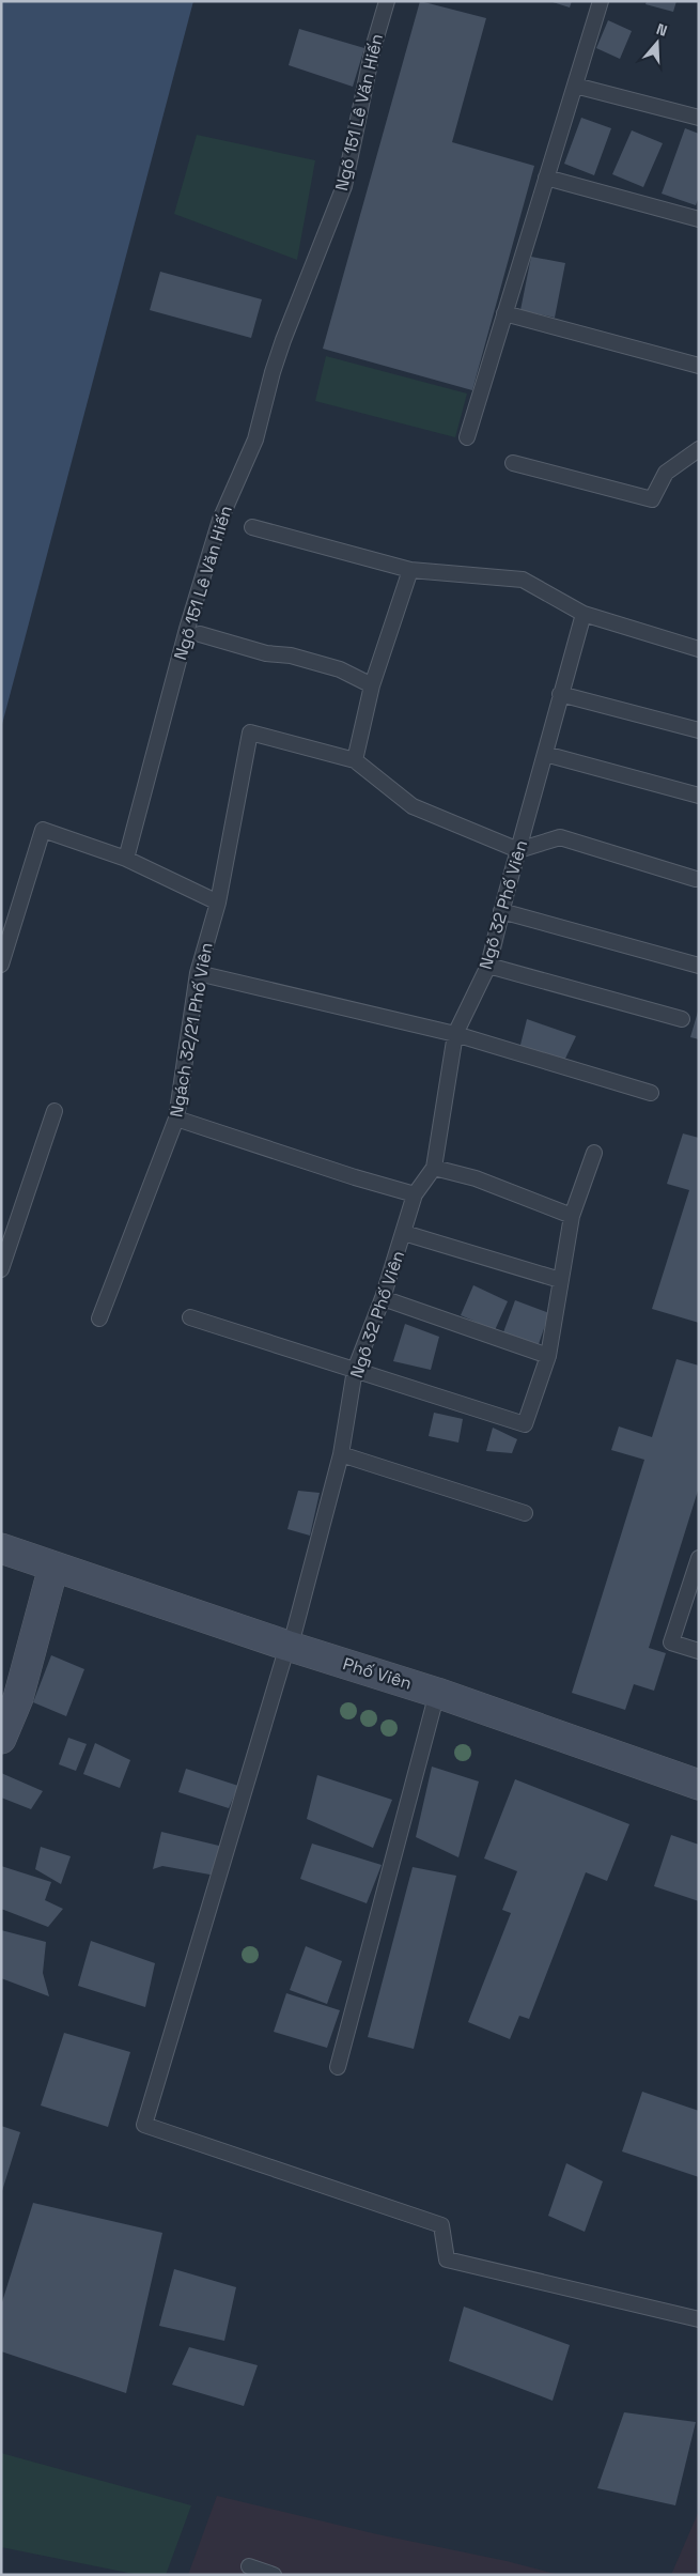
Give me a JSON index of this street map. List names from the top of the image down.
{
  "streets": {
    "street": ["Phố Viên"],
    "lane": ["Ngõ 151 Lê Văn Hiến", "Ngõ 32 Phố Viên", "Ngách 32/21 Phố Viên"]
  },
  "crossings": [
    ["Ngõ 32 Phố Viên", "Phố Viên"]
  ],
  "north": "top"
}
